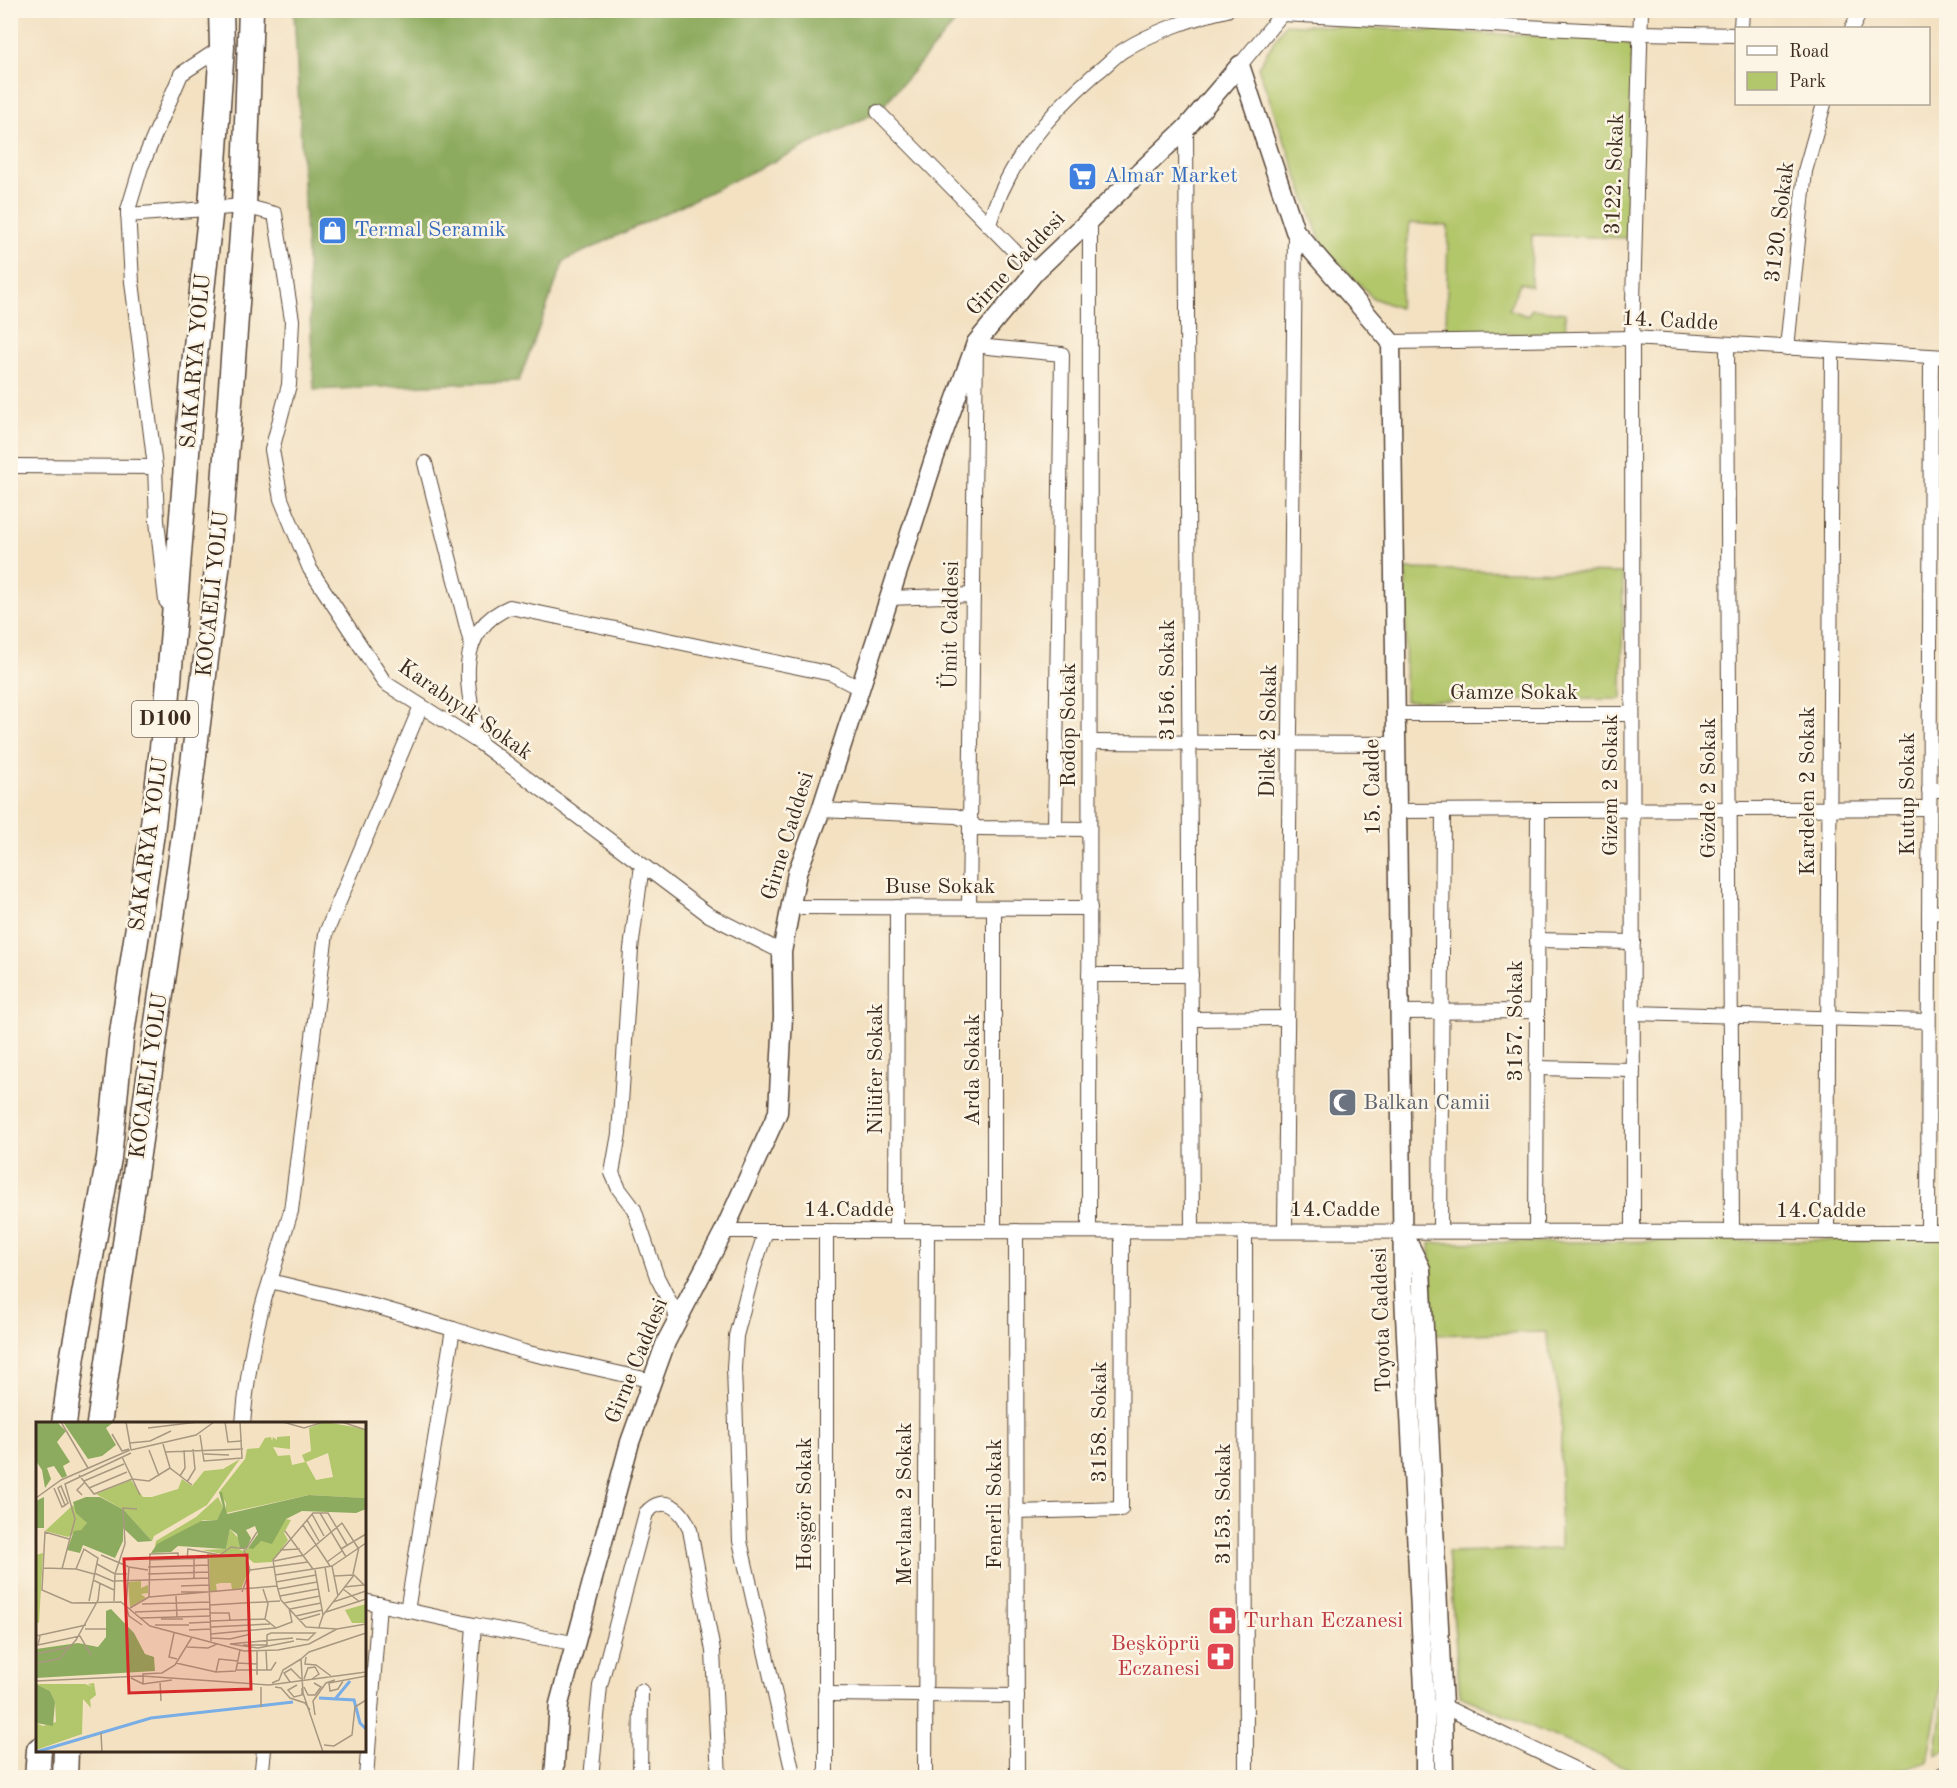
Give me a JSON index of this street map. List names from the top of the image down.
{
  "streets": {
    "highway": ["SAKARYA YOLU", "KOCAELİ YOLU", "D100"],
    "street": [
      "3122. Sokak",
      "3120. Sokak",
      "Girne Caddesi",
      "14. Cadde",
      "Ümit Caddesi",
      "3156. Sokak",
      "Gamze Sokak",
      "Karabıyık Sokak",
      "Rodop Sokak",
      "Dilek 2 Sokak",
      "Gizem 2 Sokak",
      "15. Cadde",
      "Gözde 2 Sokak",
      "Kardelen 2 Sokak",
      "Kutup Sokak",
      "Buse Sokak",
      "3157. Sokak",
      "Nilüfer Sokak",
      "Arda Sokak",
      "14.Cadde",
      "Toyota Caddesi",
      "3158. Sokak",
      "Hoşgör Sokak",
      "Mevlana 2 Sokak",
      "Fenerli Sokak",
      "3153. Sokak"
    ]
  },
  "crossings": [
    ["3122. Sokak", "14. Cadde"],
    ["3122. Sokak", "Gizem 2 Sokak"],
    ["3120. Sokak", "14. Cadde"],
    ["Girne Caddesi", "Ümit Caddesi"],
    ["Girne Caddesi", "3156. Sokak"],
    ["Girne Caddesi", "Karabıyık Sokak"],
    ["Girne Caddesi", "Rodop Sokak"],
    ["Girne Caddesi", "Buse Sokak"],
    ["Girne Caddesi", "14.Cadde"],
    ["14. Cadde", "Gizem 2 Sokak"],
    ["14. Cadde", "15. Cadde"],
    ["14. Cadde", "Gözde 2 Sokak"],
    ["14. Cadde", "Kardelen 2 Sokak"],
    ["14. Cadde", "Kutup Sokak"],
    ["KOCAELİ YOLU", "Karabıyık Sokak"],
    ["Ümit Caddesi", "Buse Sokak"],
    ["3156. Sokak", "14.Cadde"],
    ["Gamze Sokak", "Gizem 2 Sokak"],
    ["Gamze Sokak", "15. Cadde"],
    ["Rodop Sokak", "Buse Sokak"],
    ["Rodop Sokak", "14.Cadde"],
    ["Dilek 2 Sokak", "14.Cadde"],
    ["Gizem 2 Sokak", "14.Cadde"],
    ["15. Cadde", "14.Cadde"],
    ["15. Cadde", "Toyota Caddesi"],
    ["Gözde 2 Sokak", "14.Cadde"],
    ["Kardelen 2 Sokak", "14.Cadde"],
    ["Kutup Sokak", "14.Cadde"],
    ["Buse Sokak", "Nilüfer Sokak"],
    ["Buse Sokak", "Arda Sokak"],
    ["3157. Sokak", "14.Cadde"],
    ["Nilüfer Sokak", "14.Cadde"],
    ["Arda Sokak", "14.Cadde"],
    ["14.Cadde", "Toyota Caddesi"],
    ["14.Cadde", "3158. Sokak"],
    ["14.Cadde", "Hoşgör Sokak"],
    ["14.Cadde", "Mevlana 2 Sokak"],
    ["14.Cadde", "Fenerli Sokak"],
    ["14.Cadde", "3153. Sokak"],
    ["3158. Sokak", "Fenerli Sokak"]
  ],
  "places": {
    "supermarket": ["Almar Market"],
    "shop": ["Termal Seramik"],
    "mosque": ["Balkan Camii"],
    "pharmacy": ["Turhan Eczanesi", "Beşköprü Eczanesi"]
  },
  "legend": ["Road", "Park"]
}
